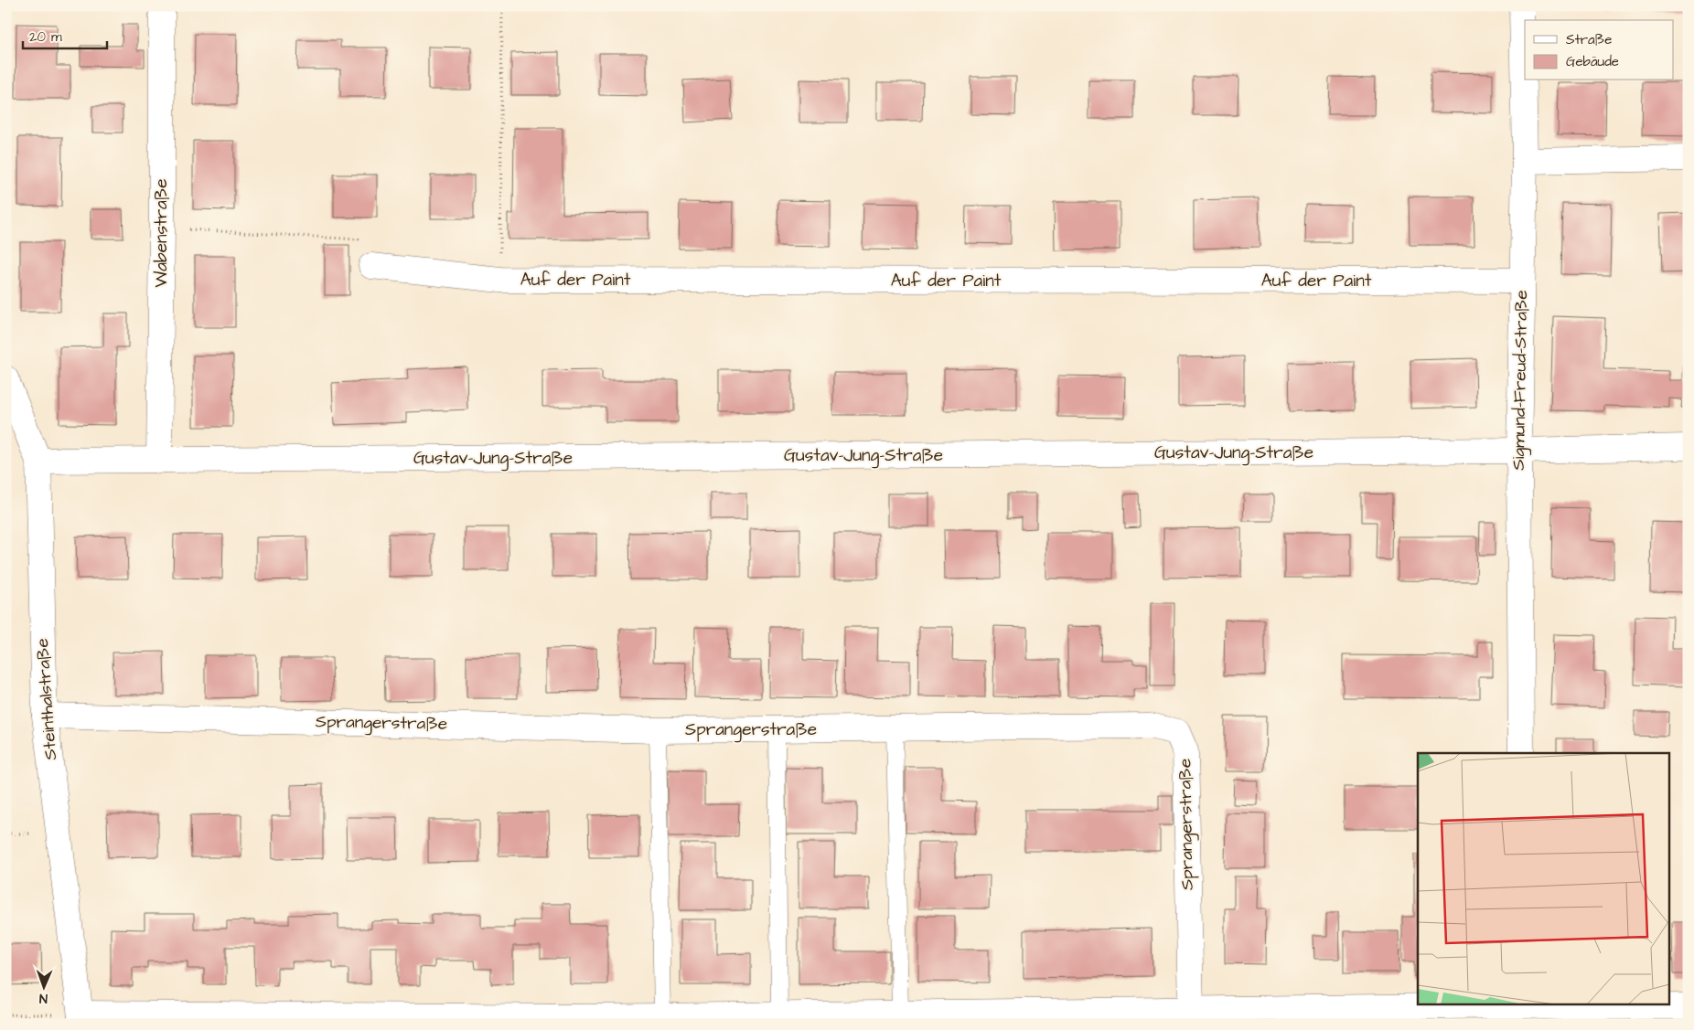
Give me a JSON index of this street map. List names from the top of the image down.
{
  "streets": {
    "street": [
      "Wabenstraße",
      "Auf der Paint",
      "Sigmund-Freud-Straße",
      "Gustav-Jung-Straße",
      "Steinthalstraße",
      "Sprangerstraße"
    ]
  },
  "crossings": [
    ["Wabenstraße", "Gustav-Jung-Straße"],
    ["Auf der Paint", "Sigmund-Freud-Straße"],
    ["Sigmund-Freud-Straße", "Gustav-Jung-Straße"],
    ["Gustav-Jung-Straße", "Steinthalstraße"],
    ["Steinthalstraße", "Sprangerstraße"]
  ],
  "legend": ["Straße", "Gebäude"],
  "scale_bar": "20 m",
  "north": "bottom"
}
